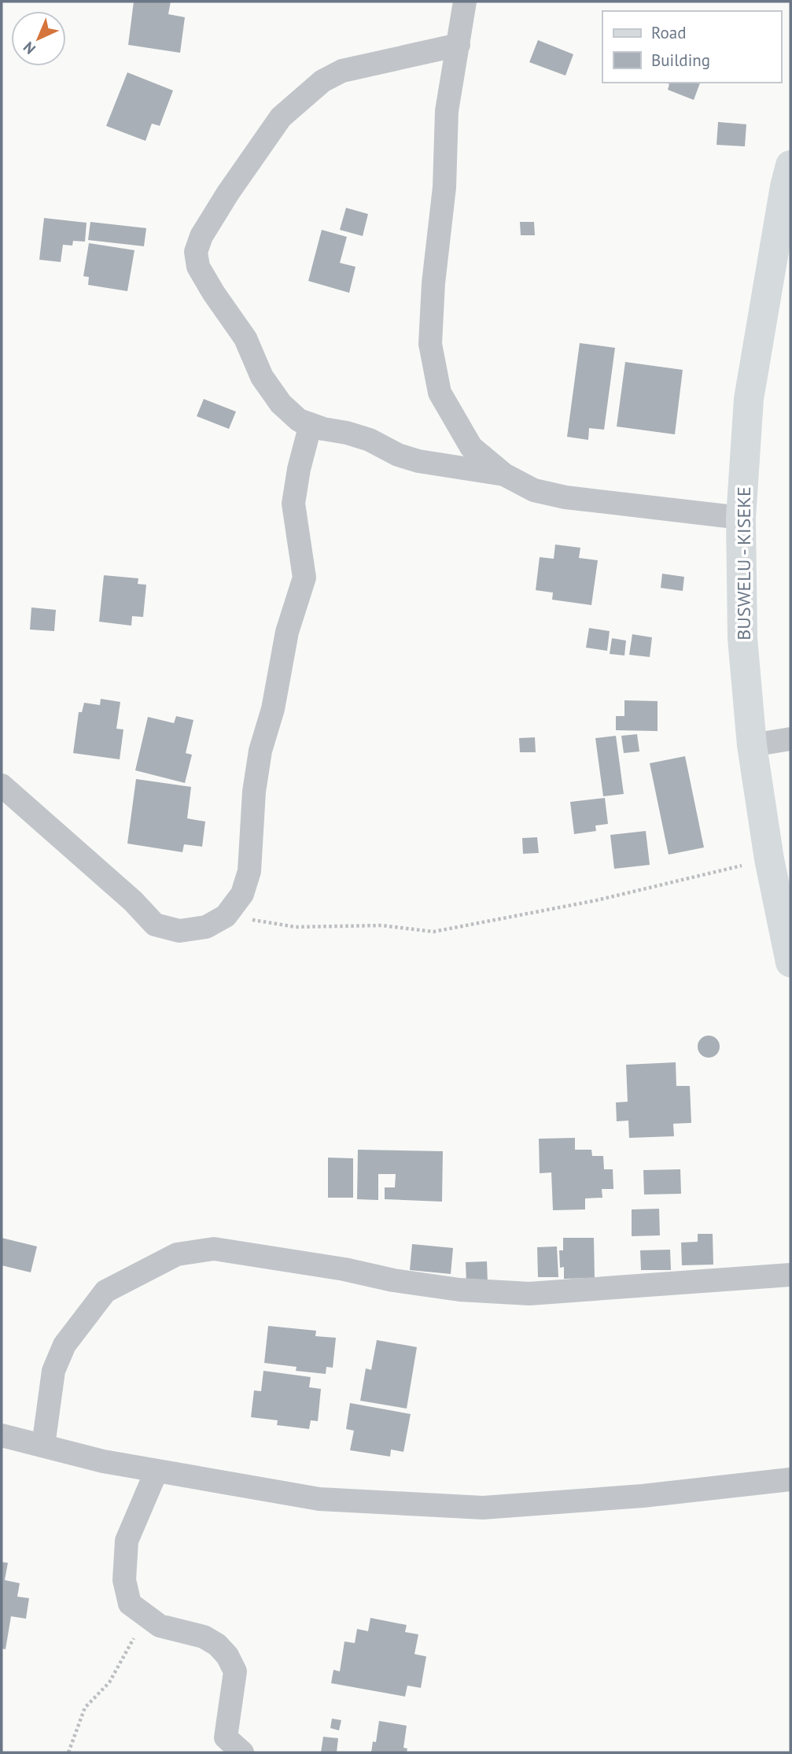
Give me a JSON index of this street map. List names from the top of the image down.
{
  "streets": {
    "main road": ["BUSWELU - KISEKE"]
  },
  "legend": ["Road", "Building"],
  "north": "bottom left"
}
